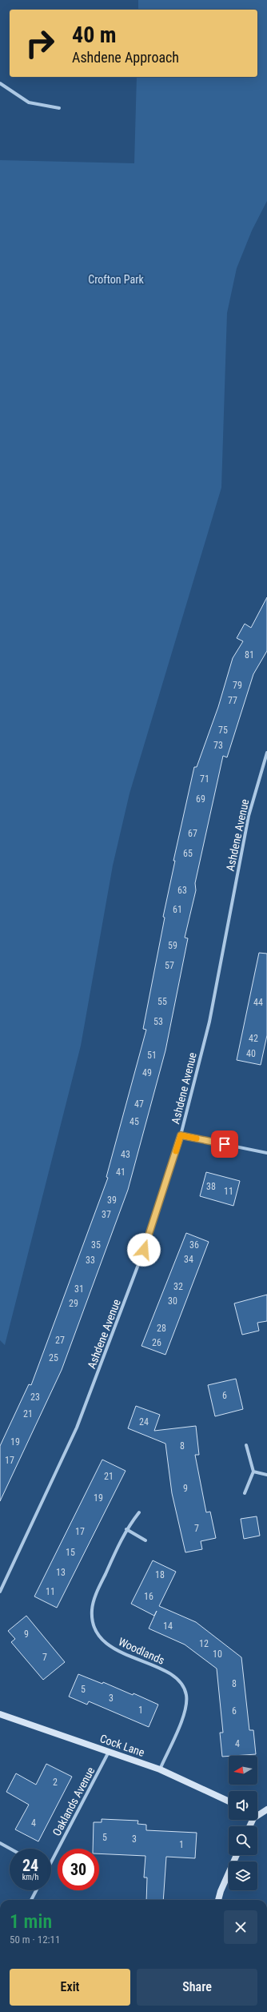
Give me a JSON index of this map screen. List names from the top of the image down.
{
  "streets": {
    "main road": ["Cock Lane"],
    "street": ["Ashdene Avenue", "Woodlands", "Oaklands Avenue"]
  },
  "crossings": [
    ["Woodlands", "Cock Lane"],
    ["Cock Lane", "Oaklands Avenue"]
  ],
  "parks": ["Crofton Park"],
  "house_numbers": [
    "81",
    "79",
    "77",
    "75",
    "73",
    "71",
    "69",
    "67",
    "65",
    "63",
    "61",
    "59",
    "57",
    "55",
    "44",
    "53",
    "42",
    "40",
    "51",
    "49",
    "47",
    "45",
    "43",
    "41",
    "38",
    "11",
    "39",
    "37",
    "35",
    "36",
    "34",
    "33",
    "32",
    "31",
    "30",
    "29",
    "28",
    "27",
    "26",
    "25",
    "6",
    "23",
    "21",
    "24",
    "19",
    "8",
    "17",
    "21",
    "9",
    "19",
    "7",
    "17",
    "15",
    "13",
    "18",
    "11",
    "16",
    "14",
    "9",
    "12",
    "10",
    "7",
    "8",
    "5",
    "3",
    "1",
    "6",
    "4",
    "2",
    "4",
    "5",
    "3",
    "1"
  ],
  "north": "left",
  "page": {
    "turn": ["40 m", "Ashdene Approach"],
    "speed": "24 km/h",
    "limit": "30",
    "heading": ["1 min", "50 m · 12:11"],
    "buttons": ["Exit", "Share"]
  }
}
